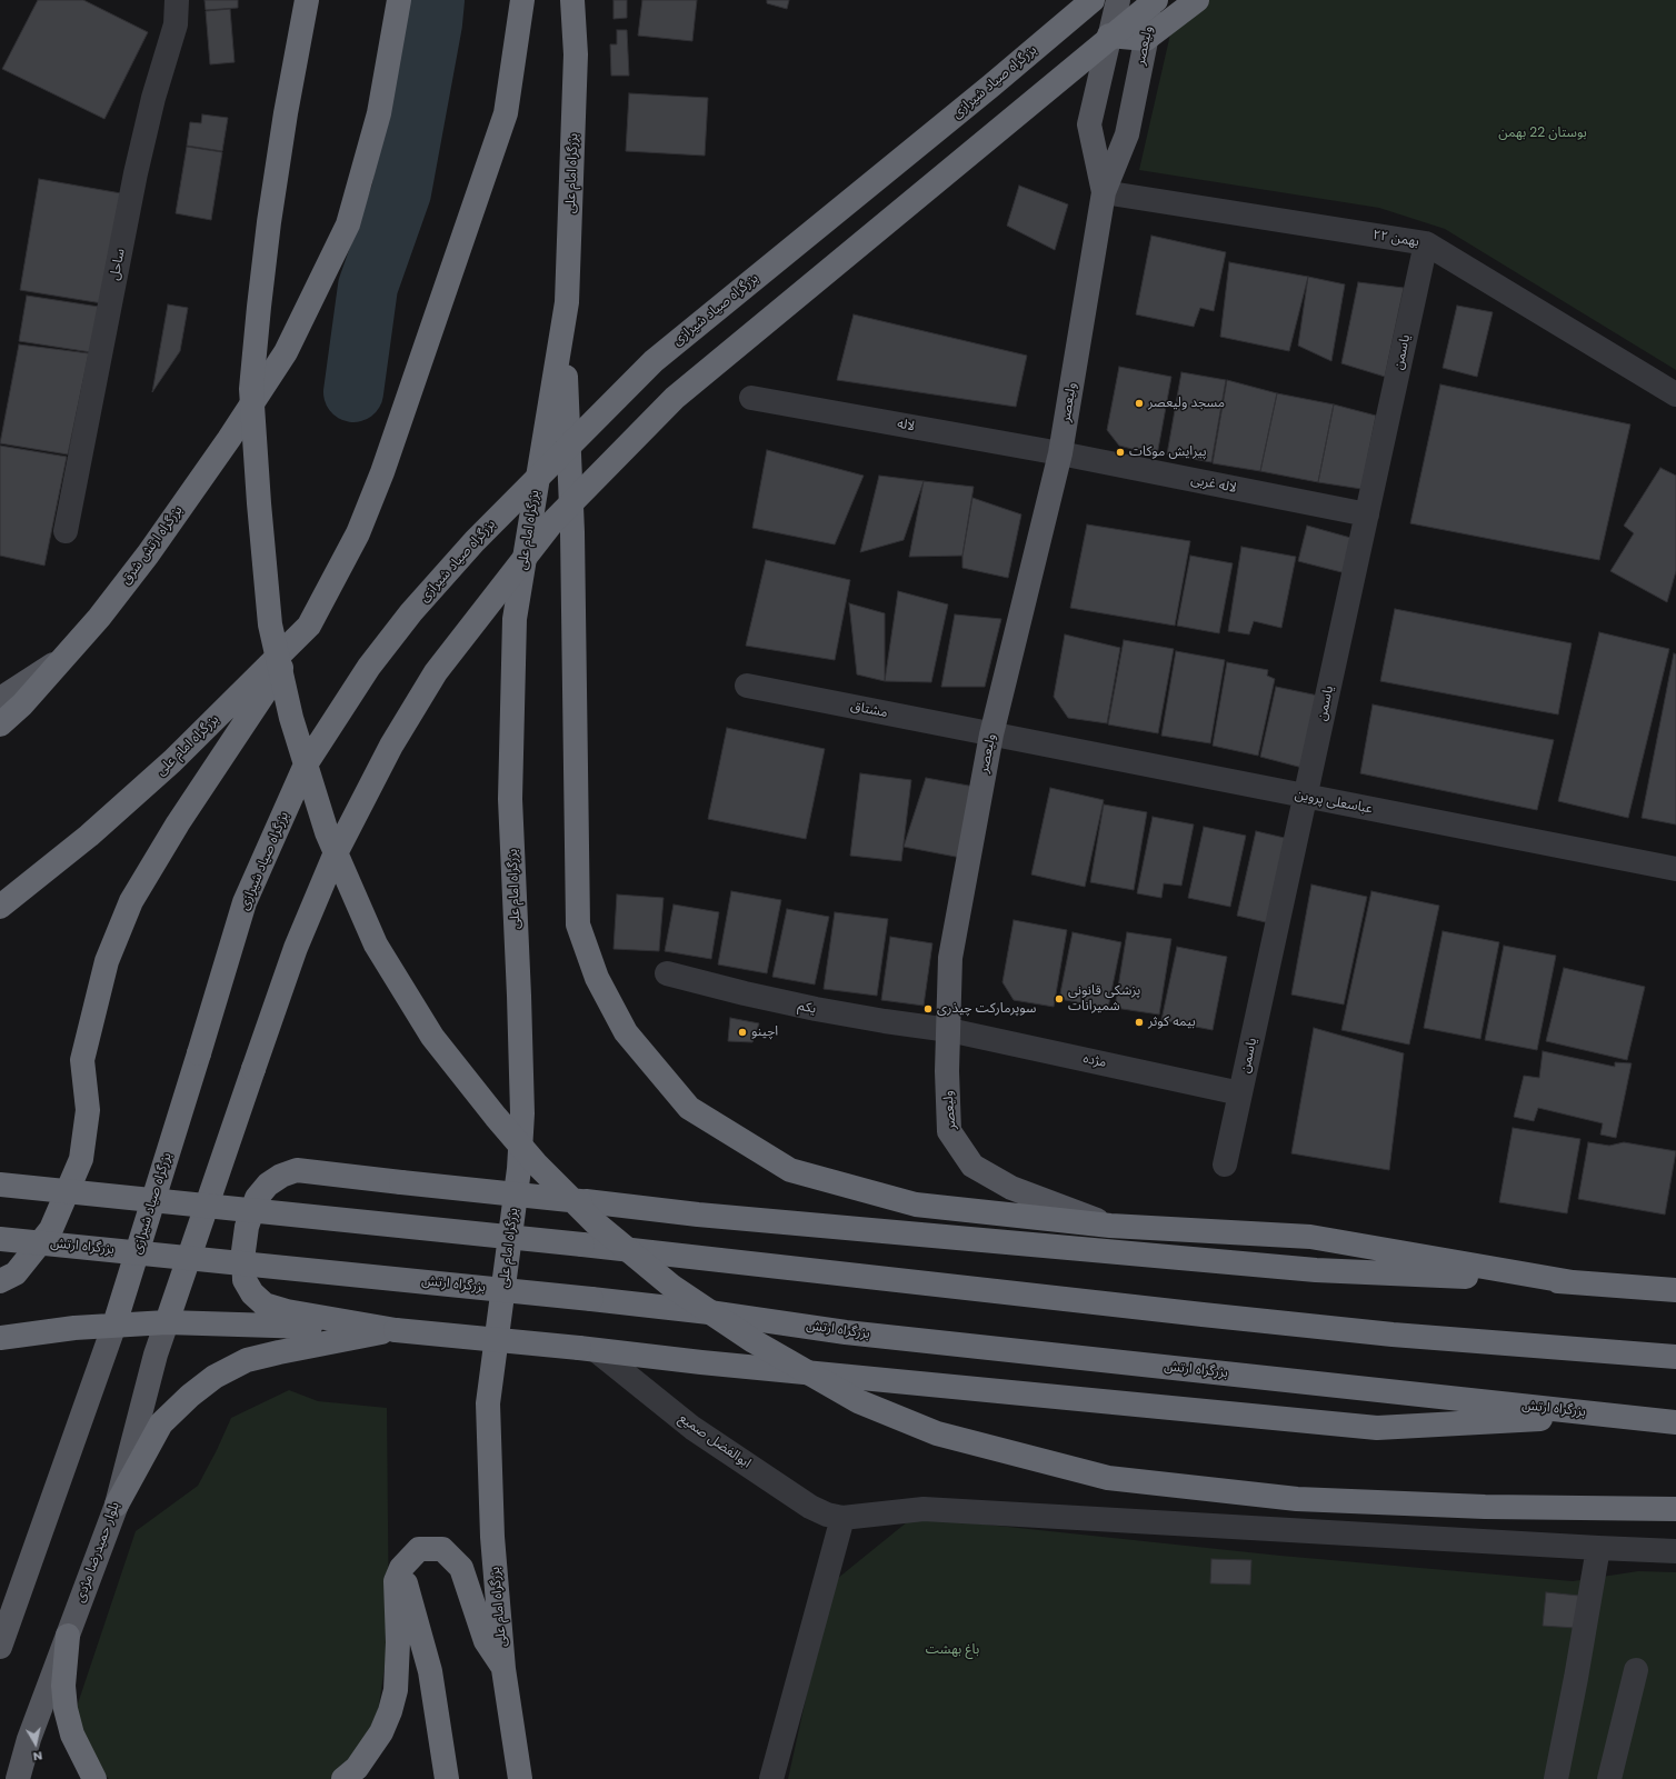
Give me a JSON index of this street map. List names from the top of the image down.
{
  "streets": {
    "highway": [
      "بزرگراه صیاد شیرازی",
      "بزرگراه امام علی",
      "بزرگراه ارتش شرق",
      "بزرگراه ارتش"
    ],
    "main road": ["ولیعصر", "بلوار حمیدرضا مژدی"],
    "street": [
      "۲۲ بهمن",
      "ساحل",
      "یاسمن",
      "لاله",
      "لاله غربی",
      "مشتاق",
      "عباسعلی پروین",
      "یکم",
      "مژده",
      "ابوالفضل صمیع"
    ]
  },
  "crossings": [
    ["ولیعصر", "۲۲ بهمن"],
    ["ولیعصر", "لاله"],
    ["ولیعصر", "لاله غربی"],
    ["ولیعصر", "مشتاق"],
    ["ولیعصر", "عباسعلی پروین"],
    ["ولیعصر", "یکم"],
    ["ولیعصر", "مژده"],
    ["۲۲ بهمن", "یاسمن"],
    ["یاسمن", "لاله غربی"],
    ["یاسمن", "عباسعلی پروین"],
    ["یاسمن", "مژده"],
    ["لاله", "لاله غربی"],
    ["مشتاق", "عباسعلی پروین"],
    ["یکم", "مژده"]
  ],
  "parks": ["بوستان 22 بهمن", "باغ بهشت"],
  "places": [
    "مسجد ولیعصر",
    "پیرایش موکات",
    "پزشکی قانونی شمیرانات",
    "سوپرمارکت چیذری",
    "بیمه کوثر",
    "اچینو"
  ],
  "north": "bottom"
}
